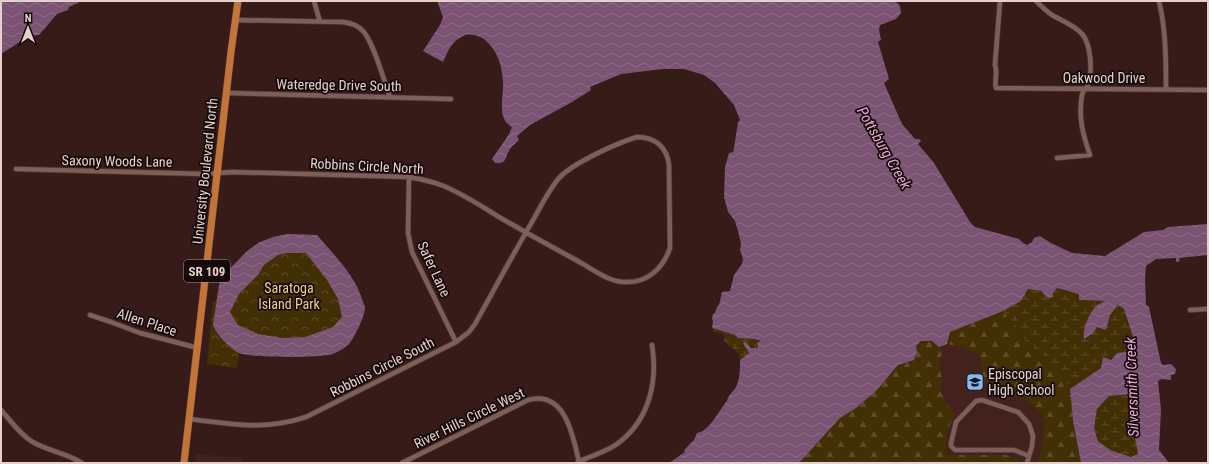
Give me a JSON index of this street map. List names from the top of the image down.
{
  "streets": {
    "main road": ["University Boulevard North", "SR 109"],
    "street": [
      "Oakwood Drive",
      "Wateredge Drive South",
      "Saxony Woods Lane",
      "Robbins Circle North",
      "Safer Lane",
      "Allen Place",
      "Robbins Circle South",
      "River Hills Circle West"
    ]
  },
  "crossings": [
    ["Wateredge Drive South", "University Boulevard North"],
    ["Saxony Woods Lane", "Robbins Circle North"],
    ["Saxony Woods Lane", "University Boulevard North"],
    ["Robbins Circle North", "University Boulevard North"],
    ["Robbins Circle North", "Safer Lane"],
    ["Robbins Circle North", "Robbins Circle South"],
    ["University Boulevard North", "Allen Place"],
    ["University Boulevard North", "Robbins Circle South"],
    ["Safer Lane", "Robbins Circle South"]
  ],
  "water": ["Pottsburg Creek", "Silversmith Creek"],
  "parks": ["Saratoga Island Park"],
  "places": {
    "school or university": ["Episcopal High School"]
  },
  "north": "top"
}
